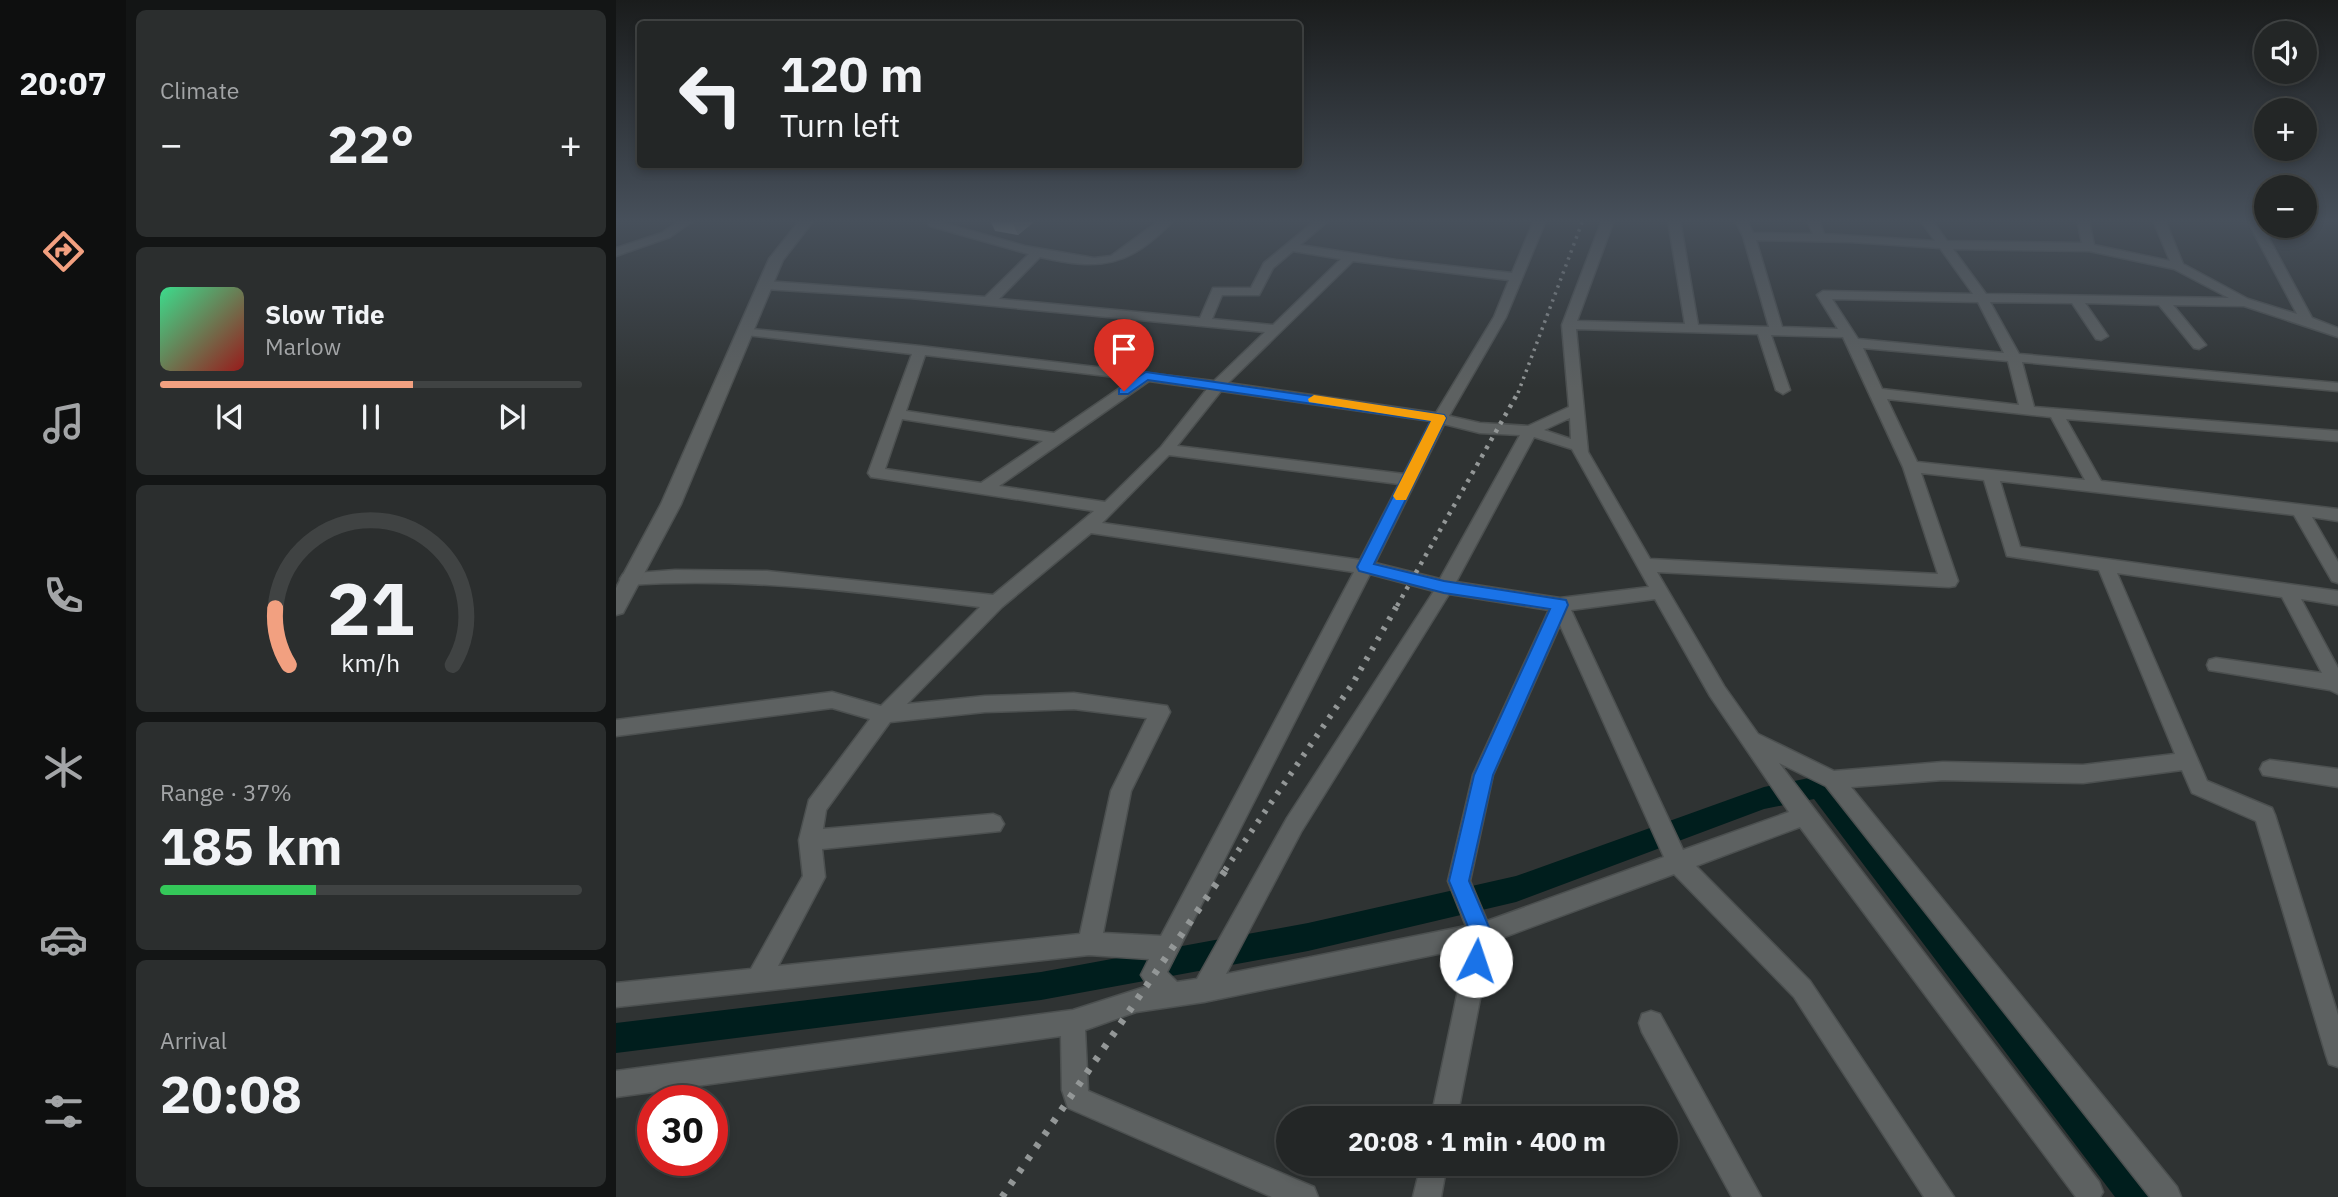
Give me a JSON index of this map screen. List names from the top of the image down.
{
  "page": {
    "tabs": "20:07",
    "tile": [
      "Climate",
      ["Range · 37%", "185 km"],
      ["Arrival", "20:08"]
    ],
    "map_buttons": ["+", "−"],
    "turn": ["120 m", "Turn left"],
    "heat": ["−", "22°", "+"],
    "song": ["Slow Tide", "Marlow"],
    "limit": "30",
    "trip": "20:08 · 1 min · 400 m",
    "gauge": ["21", "km/h"]
  }
}
